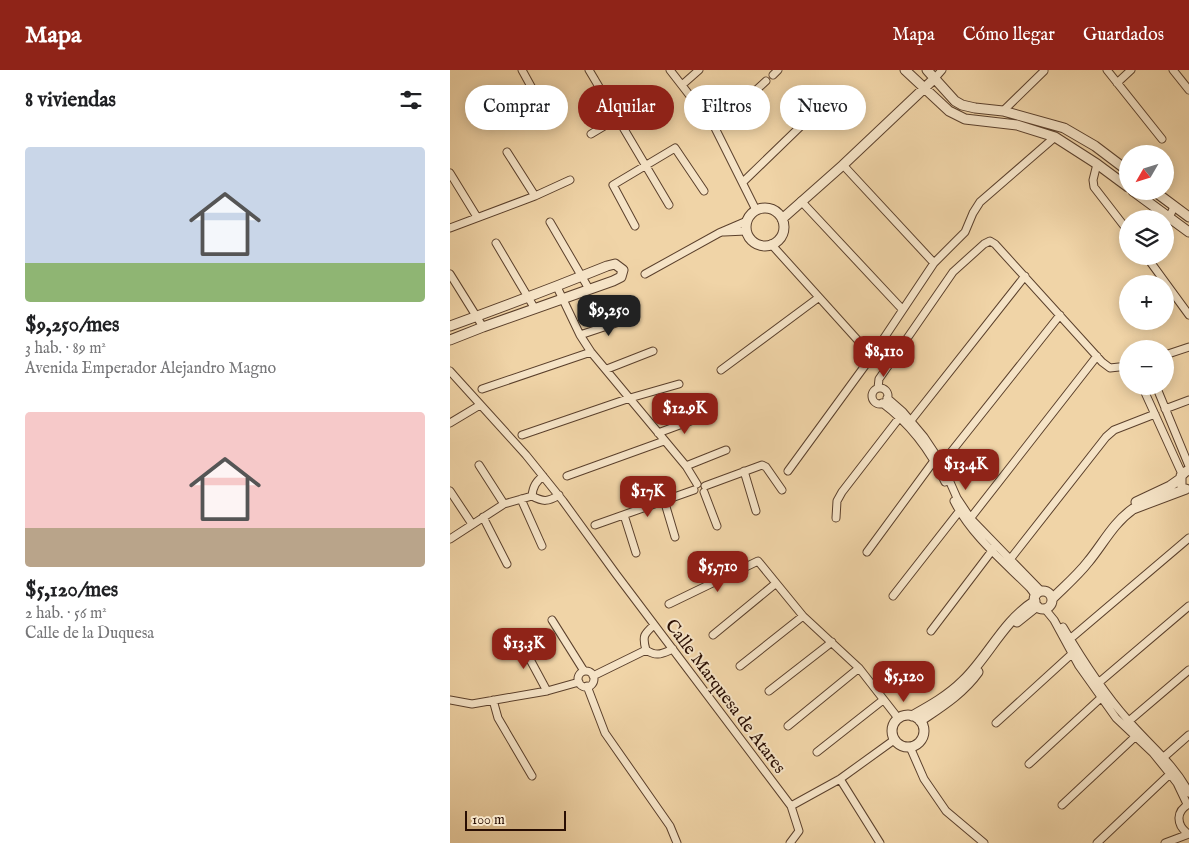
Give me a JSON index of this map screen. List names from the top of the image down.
{
  "streets": {
    "street": ["Calle Marquesa de Atares"]
  },
  "scale_bar": "100 m",
  "north": "bottom left",
  "page": {
    "header": "Mapa",
    "nav": ["Mapa", "Cómo llegar", "Guardados"],
    "heading": "8 viviendas",
    "chip": [
      "Comprar",
      "Alquilar",
      "Filtros",
      "Nuevo"
    ],
    "list": [
      {
        "name": "$9,250/mes",
        "note": "3 hab. · 89 m² · Avenida Emperador Alejandro Magno"
      },
      {
        "name": "$5,120/mes",
        "note": "2 hab. · 56 m² · Calle de la Duquesa"
      }
    ],
    "map_buttons": ["+", "−"],
    "price": [
      "$9,250",
      "$8,110",
      "$12.9K",
      "$13.4K",
      "$17K",
      "$5,710",
      "$13.3K",
      "$5,120"
    ],
    "scale": "100 m"
  }
}
